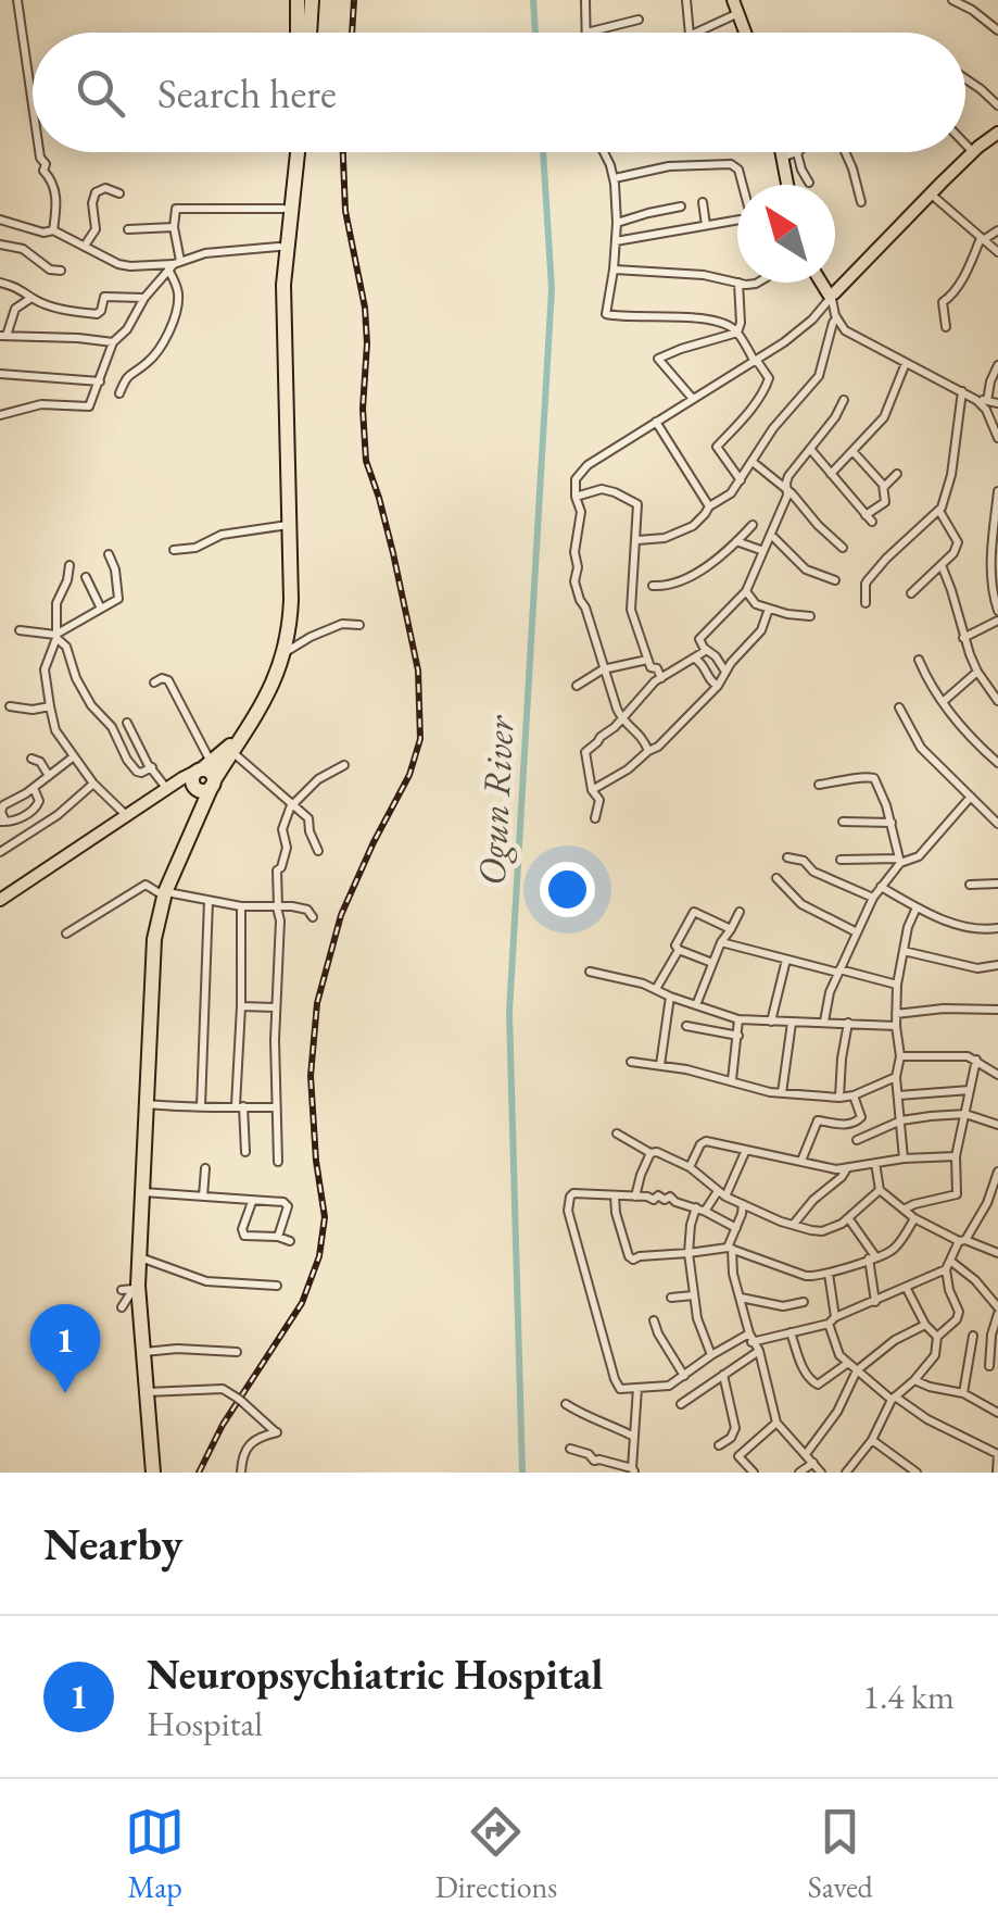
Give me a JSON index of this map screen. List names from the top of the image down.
{
  "water": ["Ogun River"],
  "north": "top left",
  "page": {
    "search": "Search here",
    "pins": "1",
    "heading": "Nearby",
    "list": [
      {
        "mark": "1",
        "name": "Neuropsychiatric Hospital",
        "note": "Hospital",
        "value": "1.4 km"
      }
    ],
    "nav": ["Map", "Directions", "Saved"]
  }
}
